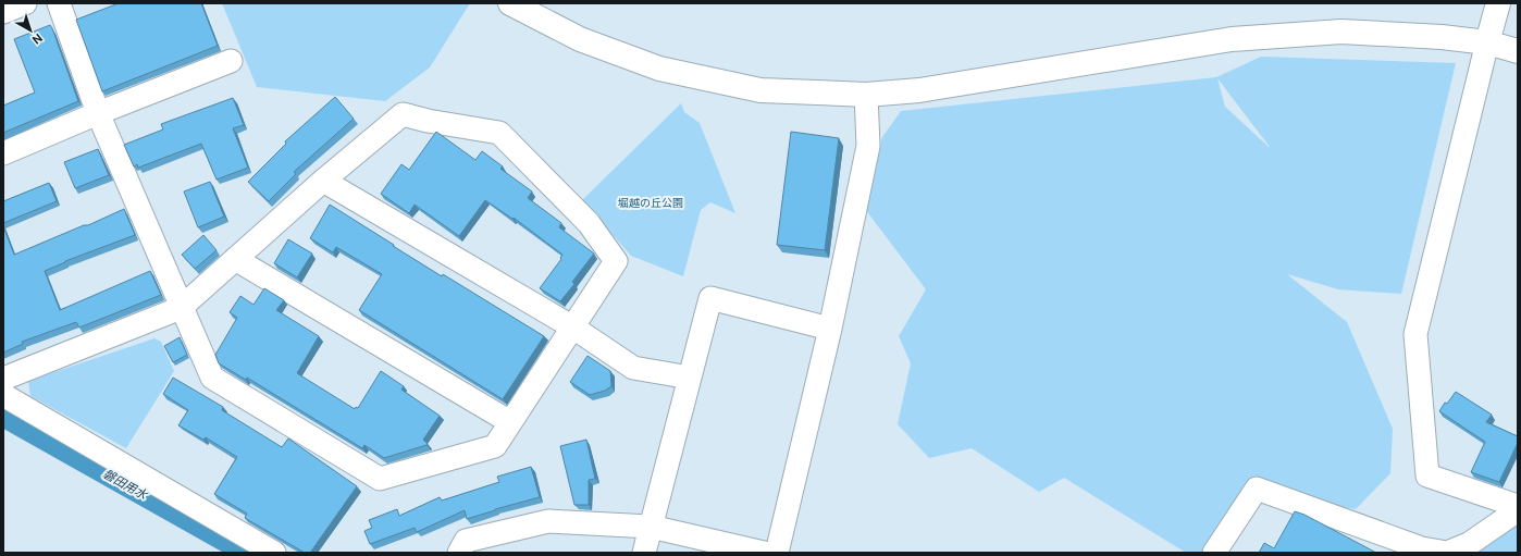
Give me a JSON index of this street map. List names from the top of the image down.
{
  "water": ["磐田用水"],
  "parks": ["堀越の丘公園"],
  "north": "bottom right"
}
